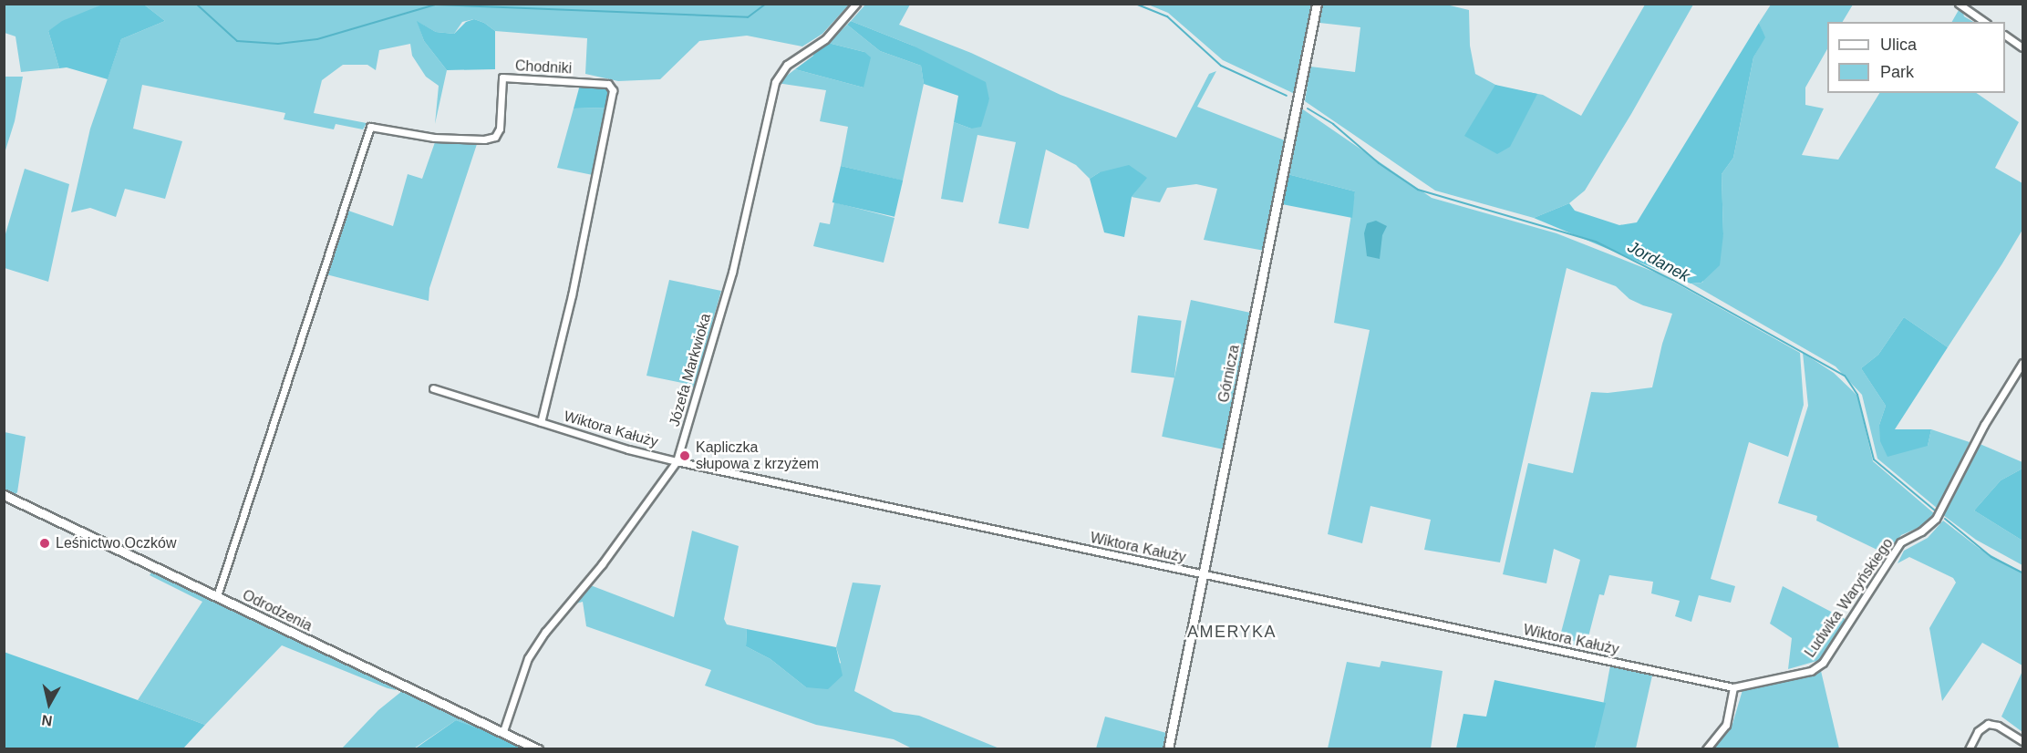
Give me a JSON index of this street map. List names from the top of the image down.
{
  "streets": {
    "street": [
      "Chodniki",
      "Józefa Markwioka",
      "Górnicza",
      "Wiktora Kałuży",
      "Ludwika Waryńskiego",
      "Odrodzenia"
    ]
  },
  "crossings": [
    ["Chodniki", "Wiktora Kałuży"],
    ["Chodniki", "Odrodzenia"],
    ["Józefa Markwioka", "Wiktora Kałuży"],
    ["Józefa Markwioka", "Odrodzenia"],
    ["Górnicza", "Wiktora Kałuży"],
    ["Wiktora Kałuży", "Ludwika Waryńskiego"]
  ],
  "districts": ["AMERYKA"],
  "water": ["Jordanek"],
  "places": ["Kapliczka słupowa z krzyżem", "Leśnictwo Oczków"],
  "legend": ["Ulica", "Park"],
  "north": "bottom"
}
